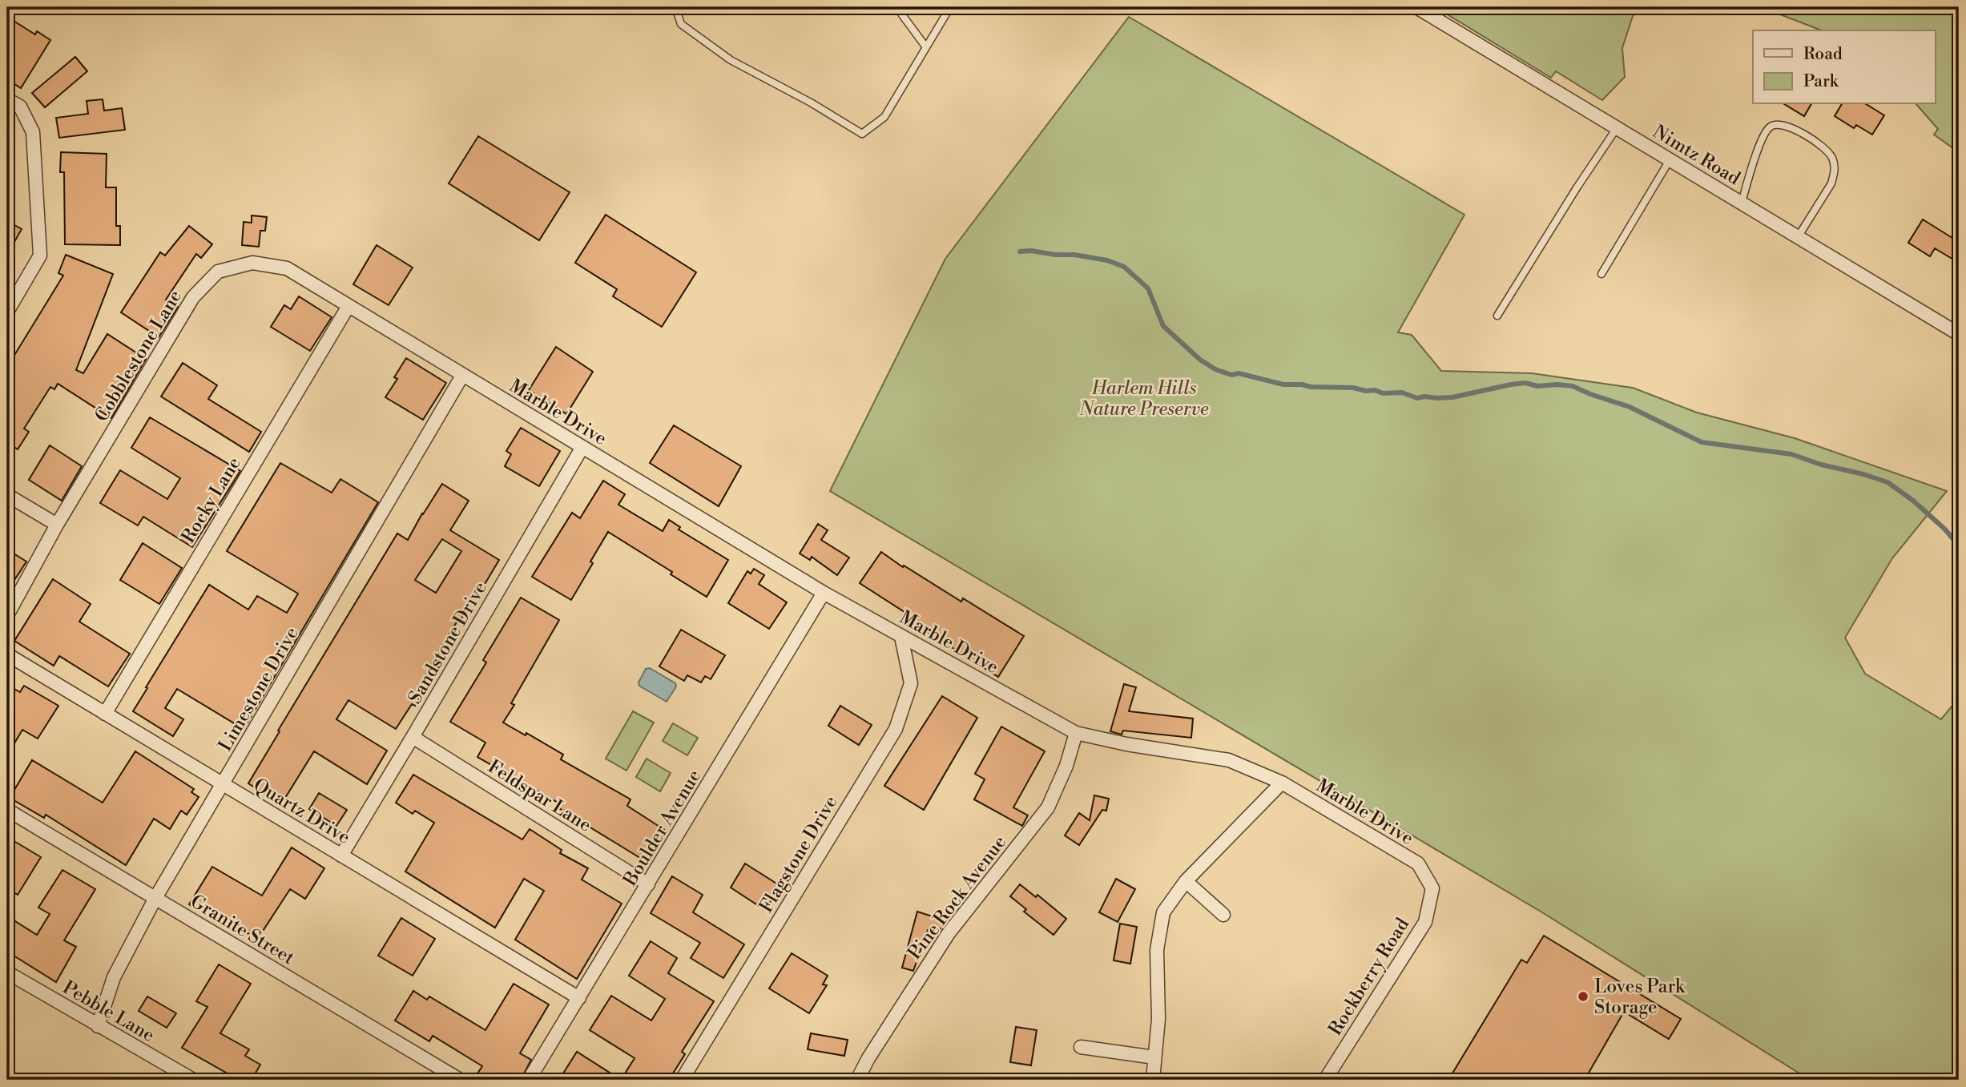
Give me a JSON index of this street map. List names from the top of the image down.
{
  "streets": {
    "street": [
      "Nimtz Road",
      "Cobblestone Lane",
      "Marble Drive",
      "Rocky Lane",
      "Sandstone Drive",
      "Limestone Drive",
      "Feldspar Lane",
      "Quartz Drive",
      "Boulder Avenue",
      "Flagstone Drive",
      "Pine Rock Avenue",
      "Granite Street",
      "Rockberry Road",
      "Pebble Lane"
    ]
  },
  "crossings": [
    ["Cobblestone Lane", "Marble Drive"],
    ["Cobblestone Lane", "Rocky Lane"],
    ["Cobblestone Lane", "Limestone Drive"],
    ["Marble Drive", "Sandstone Drive"],
    ["Marble Drive", "Limestone Drive"],
    ["Marble Drive", "Boulder Avenue"],
    ["Marble Drive", "Flagstone Drive"],
    ["Marble Drive", "Pine Rock Avenue"],
    ["Marble Drive", "Rockberry Road"],
    ["Rocky Lane", "Quartz Drive"],
    ["Sandstone Drive", "Feldspar Lane"],
    ["Sandstone Drive", "Quartz Drive"],
    ["Limestone Drive", "Quartz Drive"],
    ["Limestone Drive", "Granite Street"],
    ["Limestone Drive", "Pebble Lane"],
    ["Feldspar Lane", "Boulder Avenue"],
    ["Quartz Drive", "Boulder Avenue"]
  ],
  "parks": ["Harlem Hills Nature Preserve"],
  "places": ["Loves Park Storage"],
  "legend": ["Road", "Park"]
}
